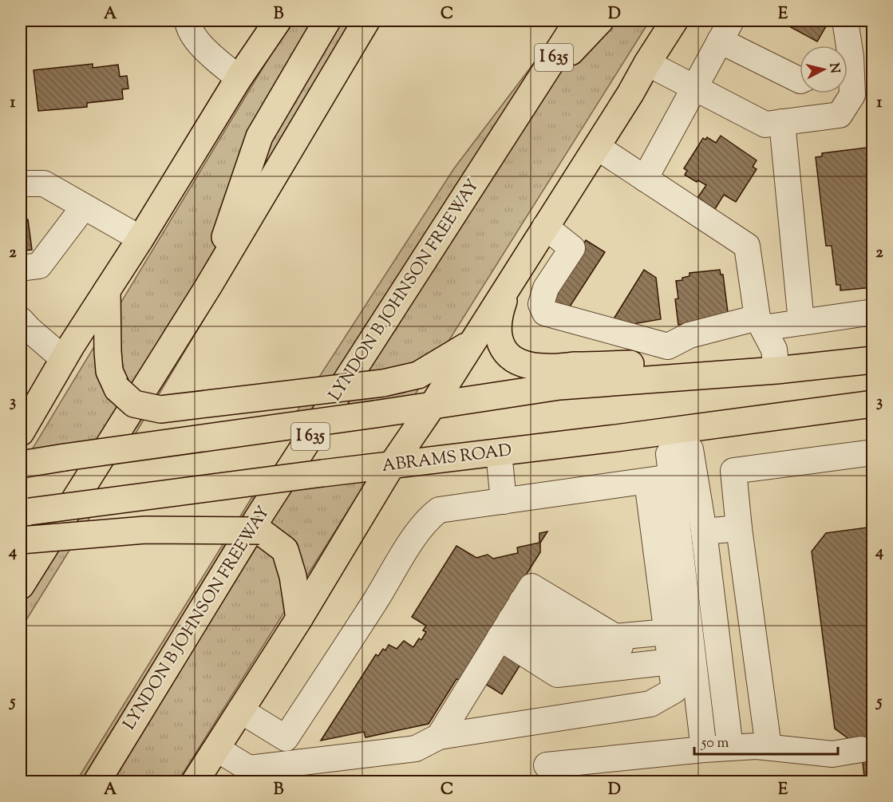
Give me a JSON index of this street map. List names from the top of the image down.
{
  "streets": {
    "main road": ["I 635", "LYNDON B JOHNSON FREEWAY", "ABRAMS ROAD"]
  },
  "scale_bar": "50 m",
  "north": "right",
  "grid": {
    "columns": [
      "A",
      "B",
      "C",
      "D",
      "E"
    ],
    "rows": [
      "1",
      "2",
      "3",
      "4",
      "5"
    ]
  }
}
